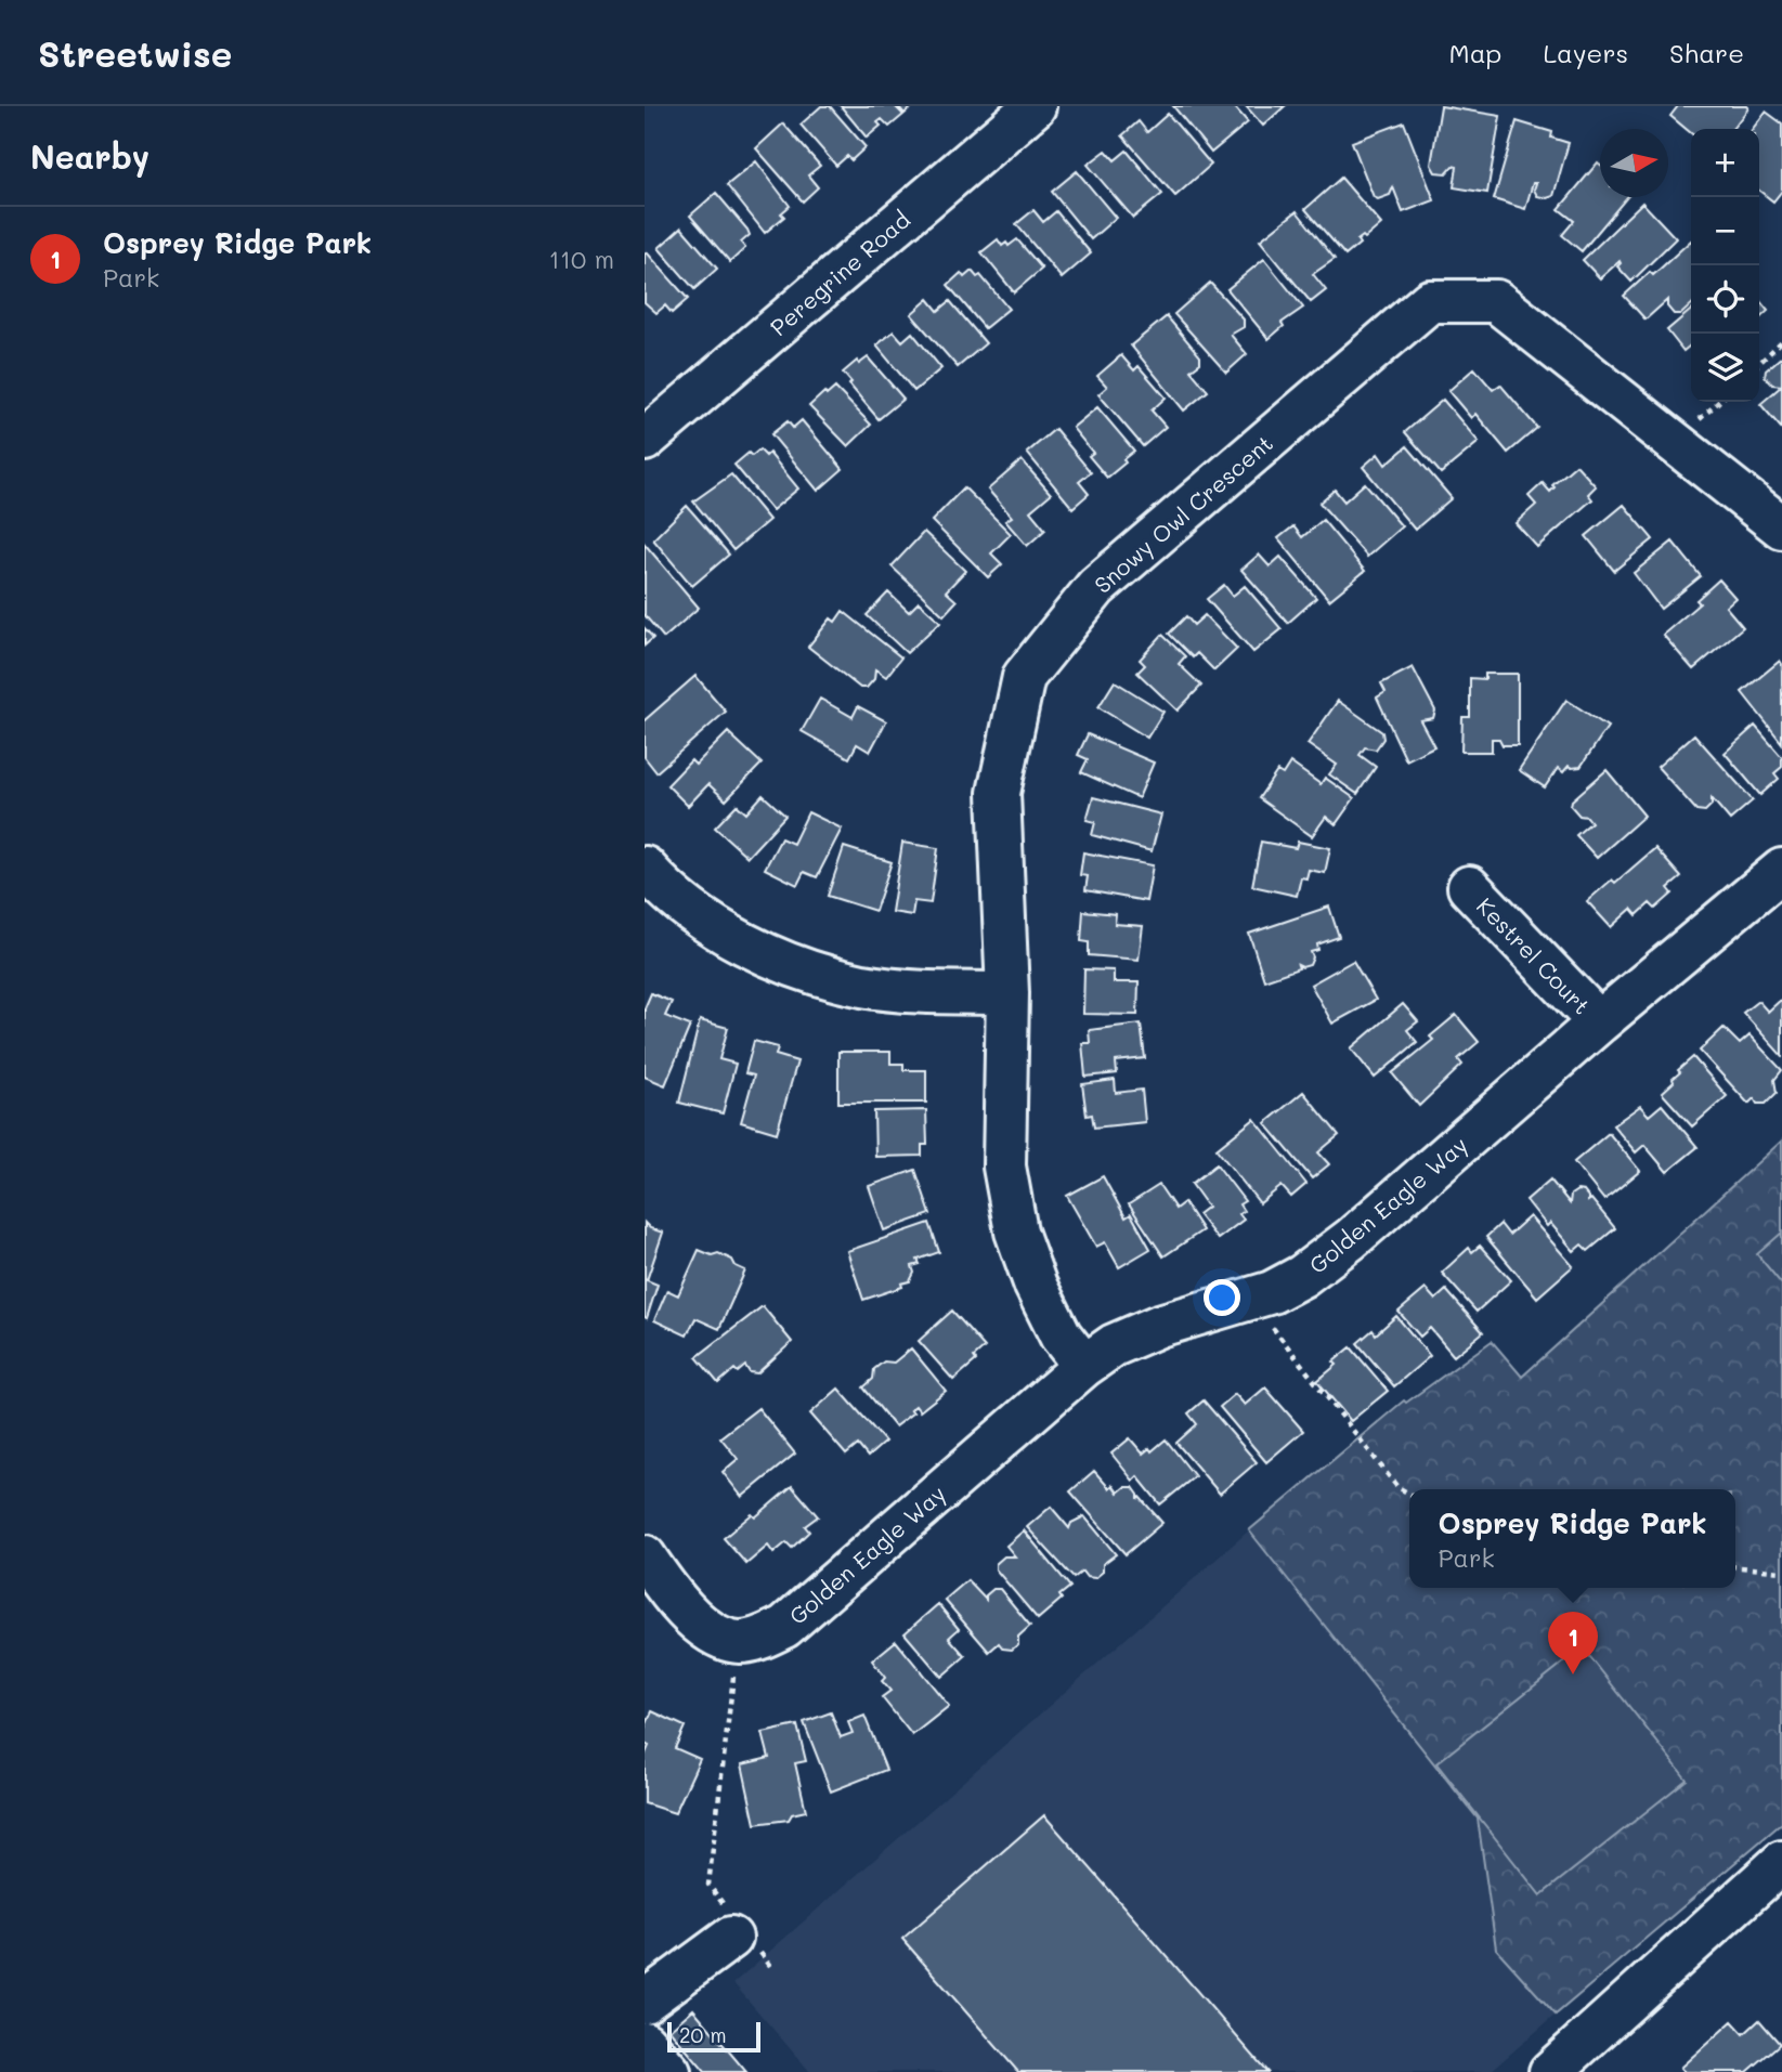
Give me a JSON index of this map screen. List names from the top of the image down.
{
  "streets": {
    "street": [
      "Peregrine Road",
      "Snowy Owl Crescent",
      "Kestrel Court",
      "Golden Eagle Way"
    ]
  },
  "crossings": [
    ["Snowy Owl Crescent", "Golden Eagle Way"],
    ["Kestrel Court", "Golden Eagle Way"]
  ],
  "scale_bar": "20 m",
  "north": "right",
  "page": {
    "header": "Streetwise",
    "nav": ["Map", "Layers", "Share"],
    "heading": "Nearby",
    "map_buttons": ["+", "−"],
    "list": [
      {
        "mark": "1",
        "name": "Osprey Ridge Park",
        "note": "Park",
        "value": "110 m"
      }
    ],
    "popup": ["Osprey Ridge Park", "Park"],
    "pins": "1",
    "scale": "20 m"
  }
}
